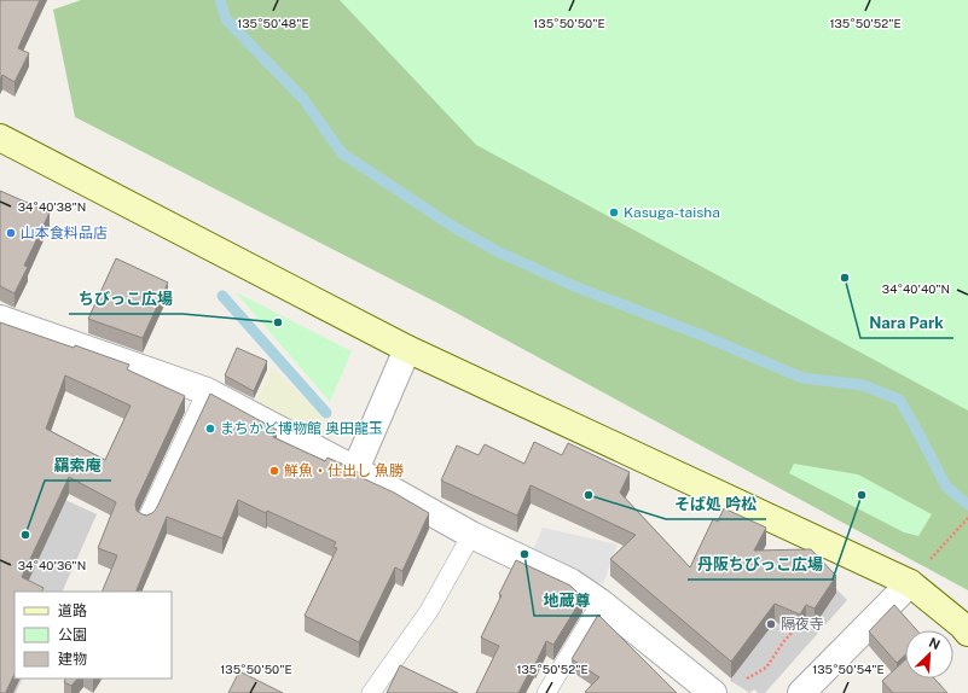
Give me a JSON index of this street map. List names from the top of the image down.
{
  "places": [
    "Kasuga-taisha",
    "山本食料品店",
    "Nara Park",
    "ちびっこ広場",
    "まちかど博物館 奥田龍玉",
    "鮮魚・仕出し 魚勝",
    "そば処 吟松",
    "丹阪ちびっこ広場",
    "羂索庵",
    "地蔵尊",
    "隔夜寺"
  ],
  "legend": ["道路", "公園", "建物"],
  "north": "top right",
  "coordinates": [
    "135°50'48\"E",
    "135°50'50\"E",
    "135°50'52\"E",
    "34°40'38\"N",
    "34°40'40\"N",
    "34°40'36\"N",
    "135°50'54\"E"
  ]
}
